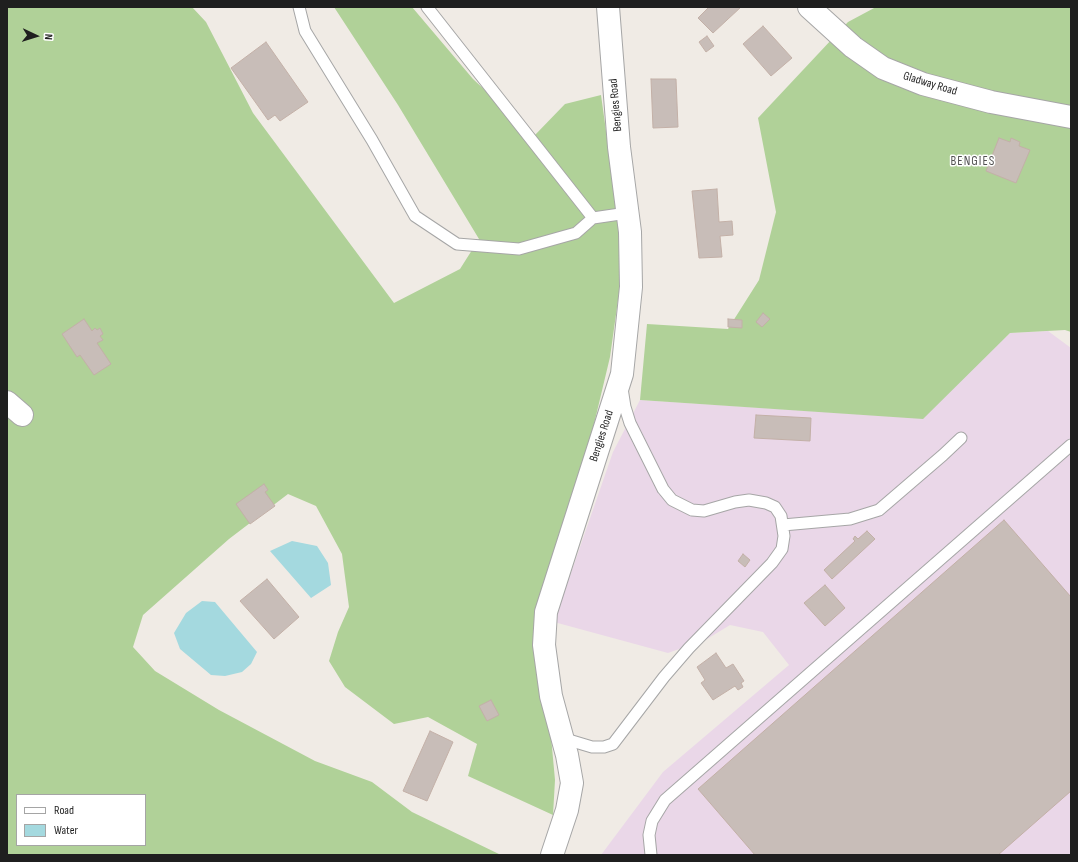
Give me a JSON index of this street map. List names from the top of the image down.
{
  "streets": {
    "street": ["Gladway Road", "Bengies Road"]
  },
  "districts": ["BENGIES"],
  "legend": ["Road", "Water"],
  "north": "right"
}
